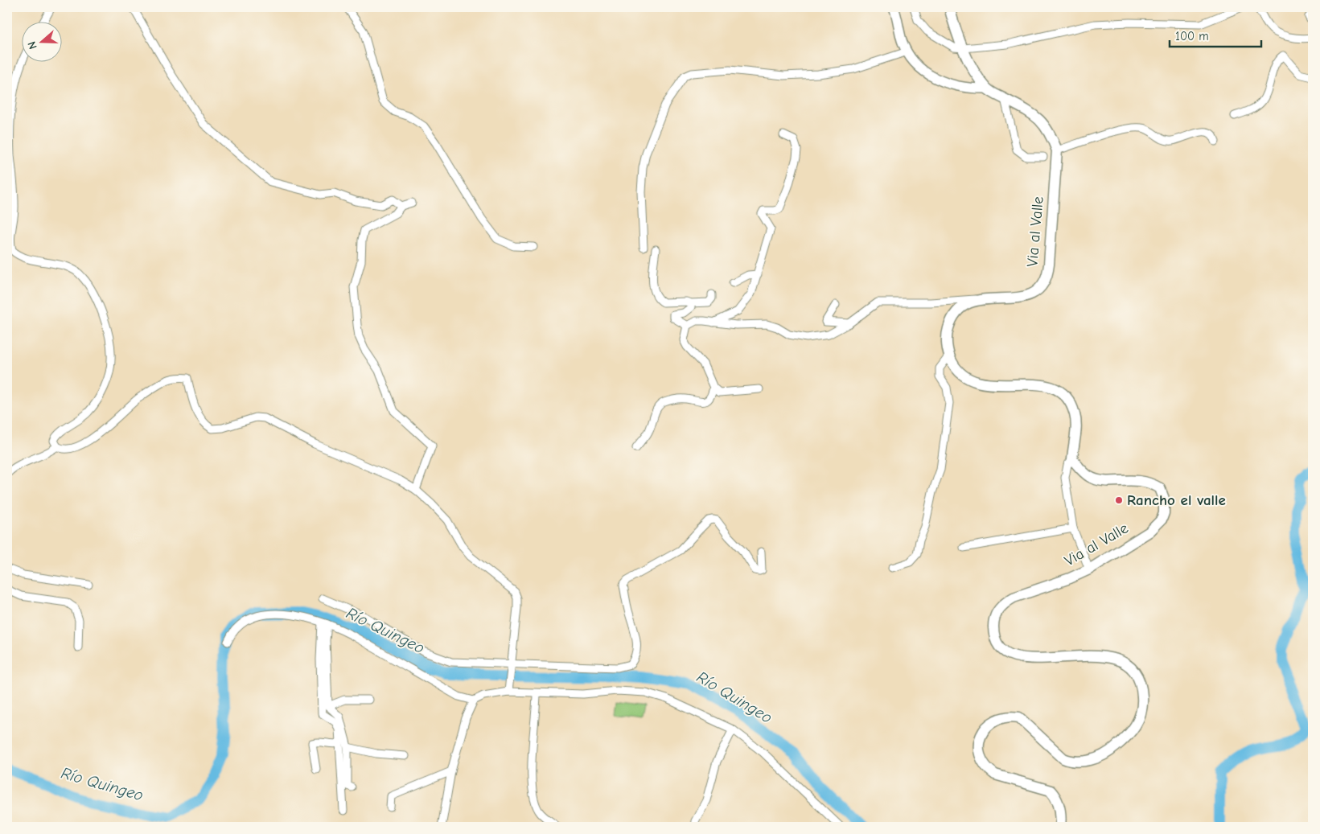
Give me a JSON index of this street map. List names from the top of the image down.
{
  "streets": {
    "main road": ["Via al Valle"]
  },
  "water": ["Río Quingeo"],
  "places": ["Rancho el valle"],
  "scale_bar": "100 m",
  "north": "left"
}
